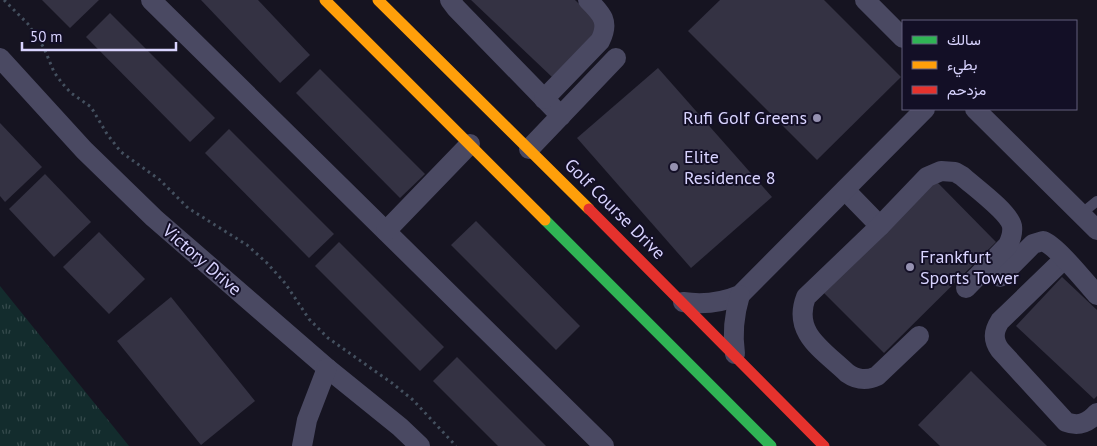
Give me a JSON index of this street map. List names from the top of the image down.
{
  "streets": {
    "street": ["Golf Course Drive", "Victory Drive"]
  },
  "places": ["Rufi Golf Greens", "Elite Residence 8", "Frankfurt Sports Tower"],
  "legend": ["سالك", "بطيء", "مزدحم"],
  "scale_bar": "50 m"
}
